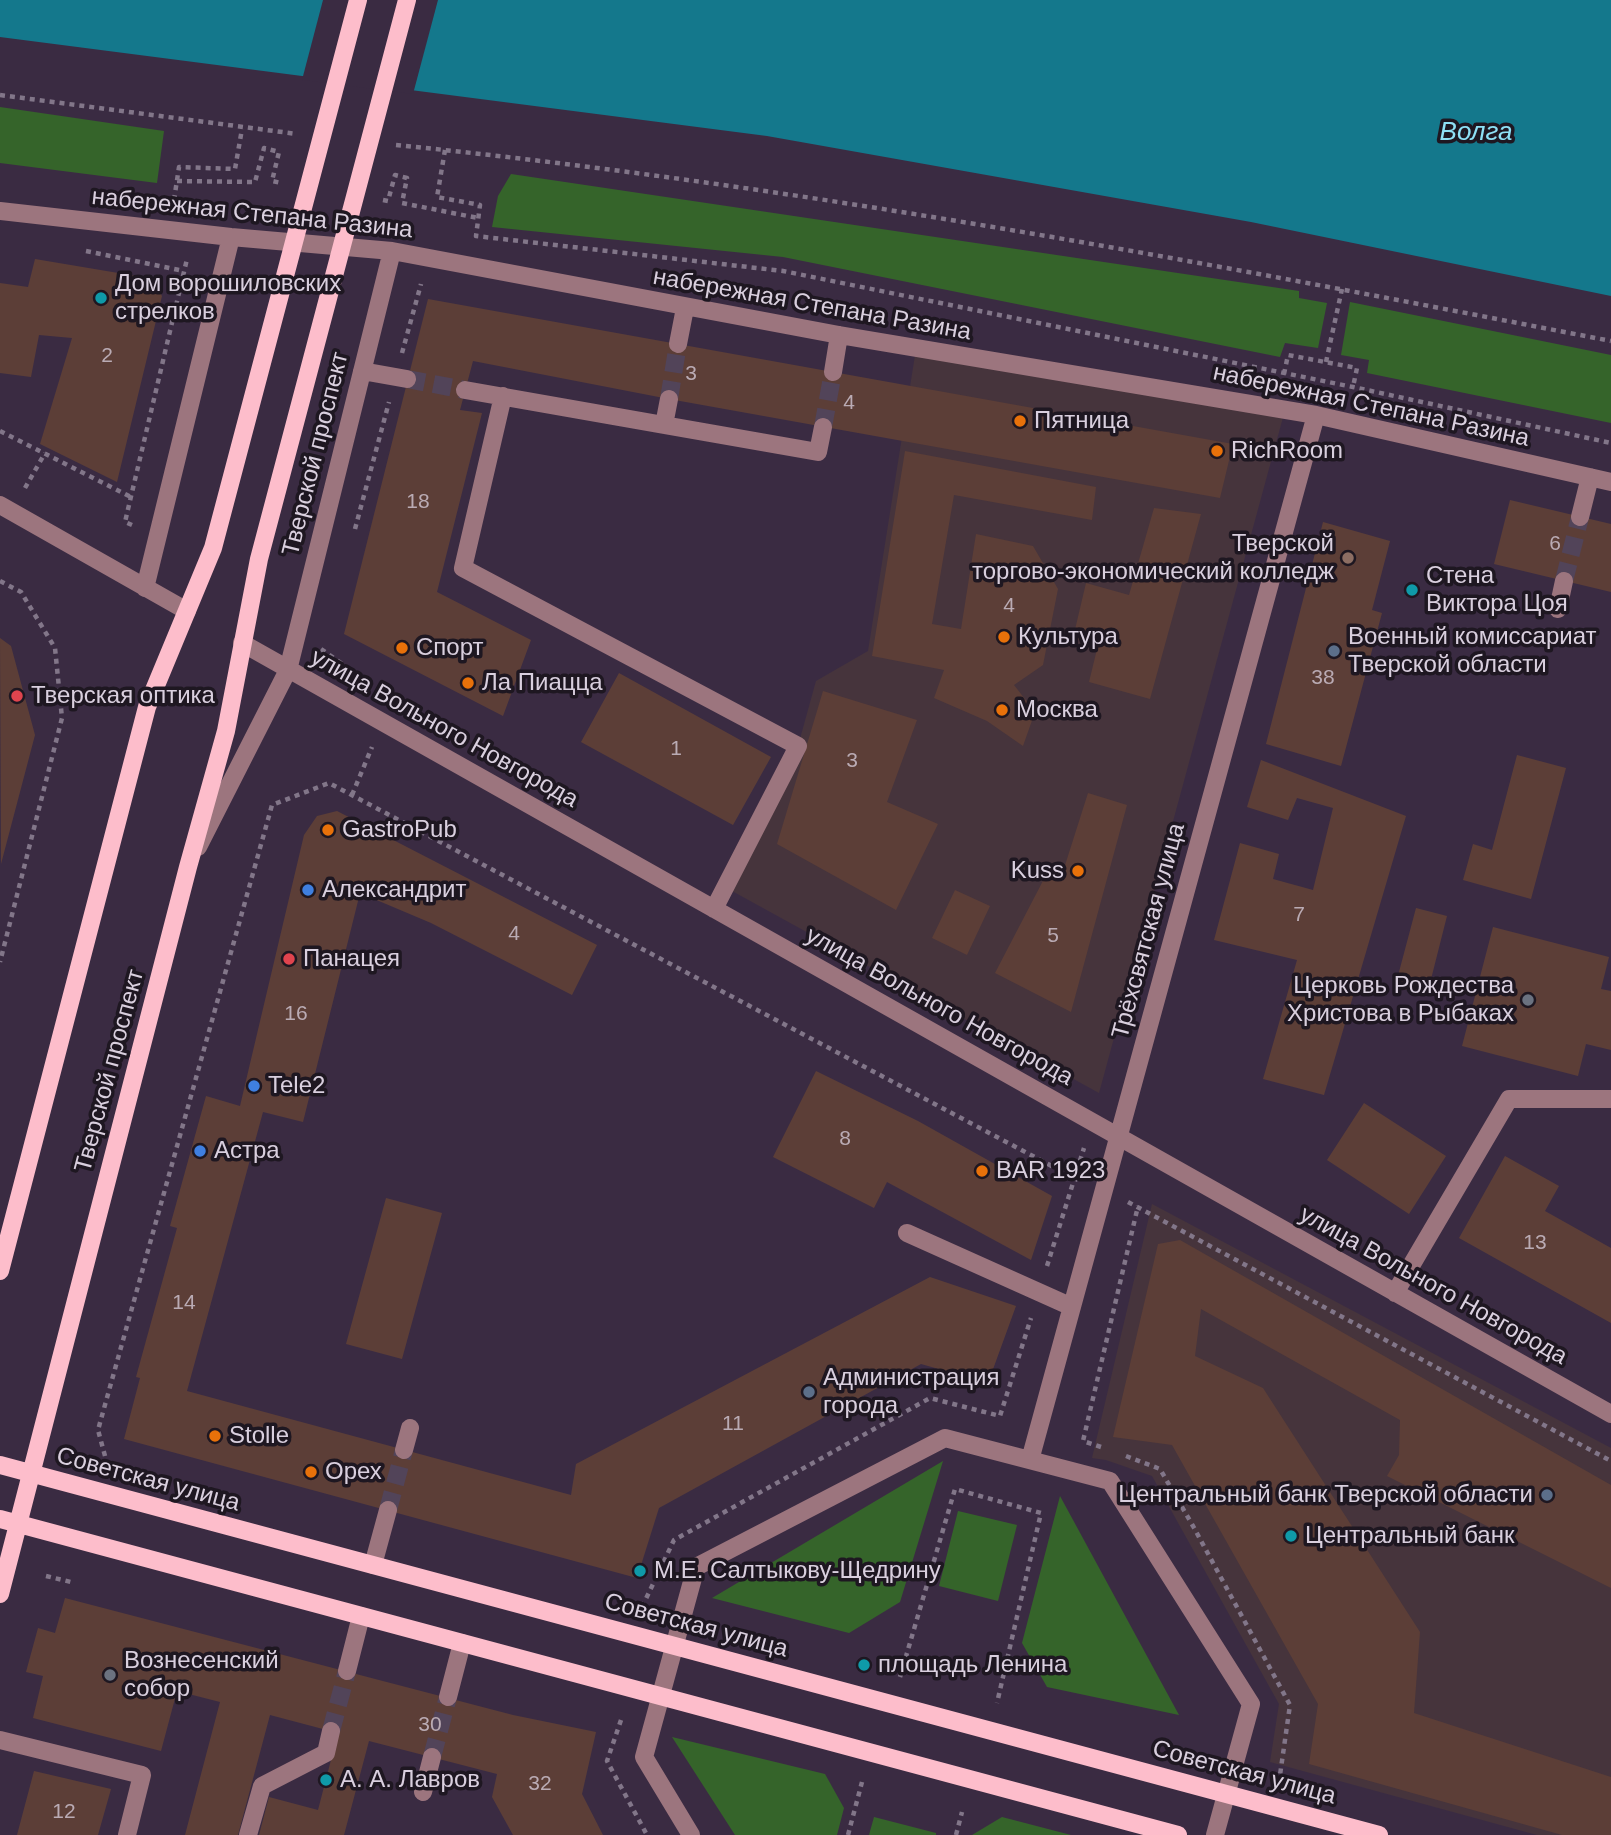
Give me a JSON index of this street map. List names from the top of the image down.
{
  "streets": {
    "main road": ["Тверской проспект", "Советская улица"],
    "street": ["набережная Степана Разина", "улица Вольного Новгорода", "Трёхсвятская улица"]
  },
  "crossings": [
    ["набережная Степана Разина", "Тверской проспект"],
    ["набережная Степана Разина", "Трёхсвятская улица"],
    ["Тверской проспект", "улица Вольного Новгорода"],
    ["Тверской проспект", "Советская улица"],
    ["улица Вольного Новгорода", "Трёхсвятская улица"]
  ],
  "water": ["Волга"],
  "places": [
    "Дом ворошиловских стрелков",
    "Пятница",
    "RichRoom",
    "Тверской торгово-экономический колледж",
    "Стена Виктора Цоя",
    "Культура",
    "Спорт",
    "Военный комиссариат Тверской области",
    "Ла Пиацца",
    "Тверская оптика",
    "Москва",
    "GastroPub",
    "Kuss",
    "Александрит",
    "Панацея",
    "Церковь Рождества Христова в Рыбаках",
    "Tele2",
    "Астра",
    "BAR 1923",
    "Администрация города",
    "Stolle",
    "Орех",
    "Центральный банк Тверской области",
    "Центральный банк",
    "М.Е. Салтыкову-Щедрину",
    "площадь Ленина",
    "Вознесенский собор",
    "А. А. Лавров"
  ],
  "house_numbers": [
    "2",
    "3",
    "4",
    "18",
    "6",
    "4",
    "38",
    "1",
    "3",
    "7",
    "4",
    "5",
    "16",
    "8",
    "13",
    "14",
    "11",
    "30",
    "32",
    "12"
  ]
}
